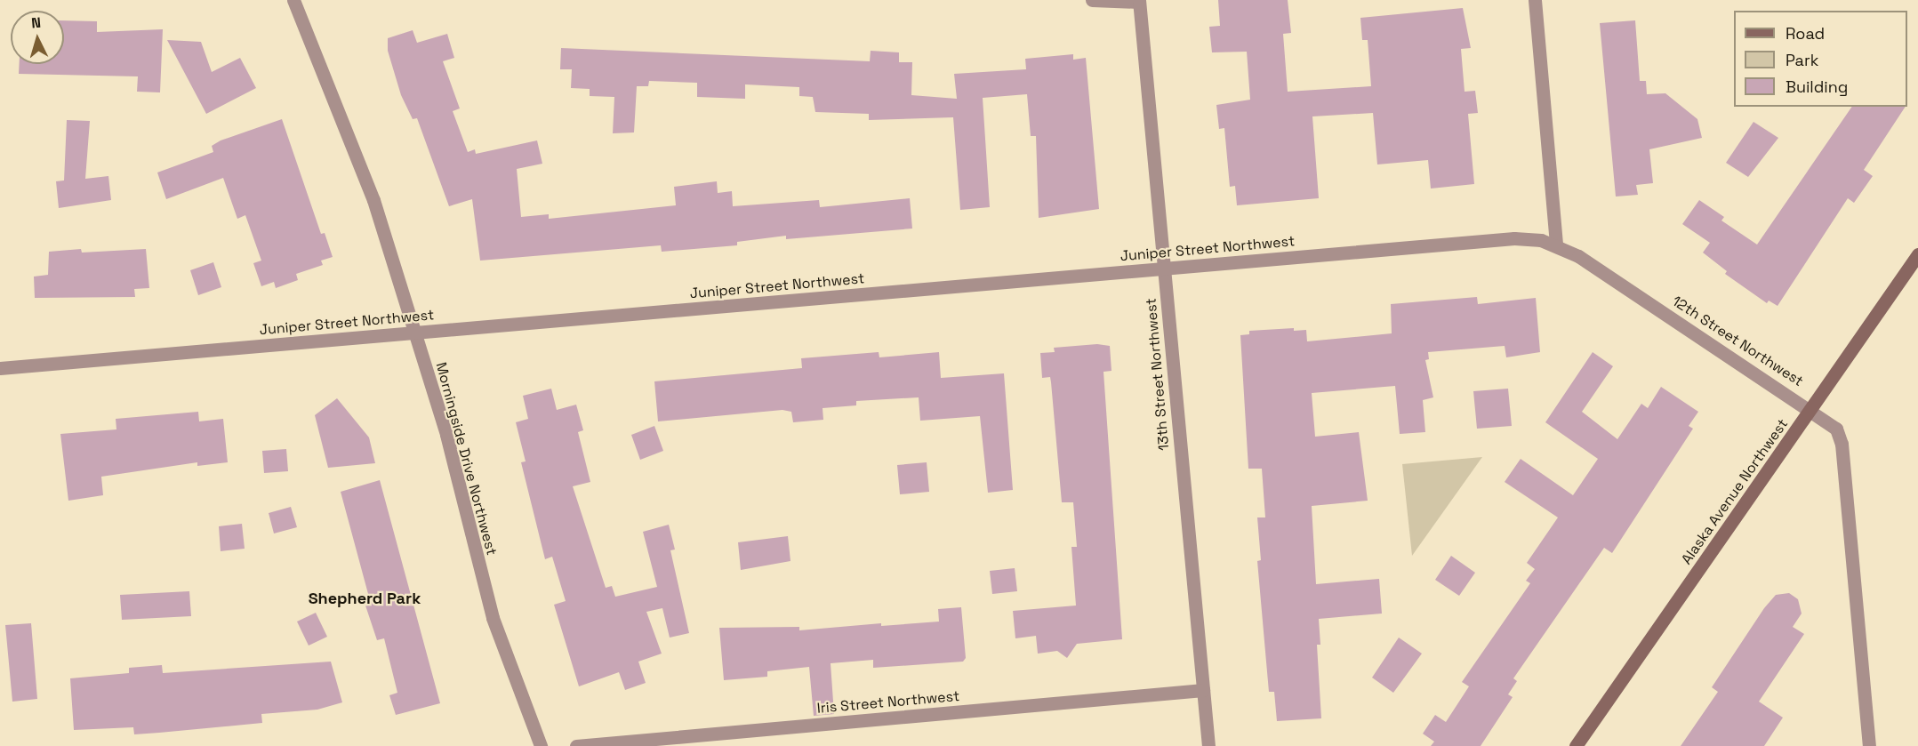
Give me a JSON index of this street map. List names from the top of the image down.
{
  "streets": {
    "main road": ["Alaska Avenue Northwest"],
    "street": [
      "Juniper Street Northwest",
      "12th Street Northwest",
      "13th Street Northwest",
      "Morningside Drive Northwest",
      "Iris Street Northwest"
    ]
  },
  "crossings": [
    ["Juniper Street Northwest", "12th Street Northwest"],
    ["Juniper Street Northwest", "13th Street Northwest"],
    ["Juniper Street Northwest", "Morningside Drive Northwest"],
    ["12th Street Northwest", "Alaska Avenue Northwest"],
    ["13th Street Northwest", "Iris Street Northwest"]
  ],
  "districts": ["Shepherd Park"],
  "legend": ["Road", "Park", "Building"],
  "north": "top"
}
